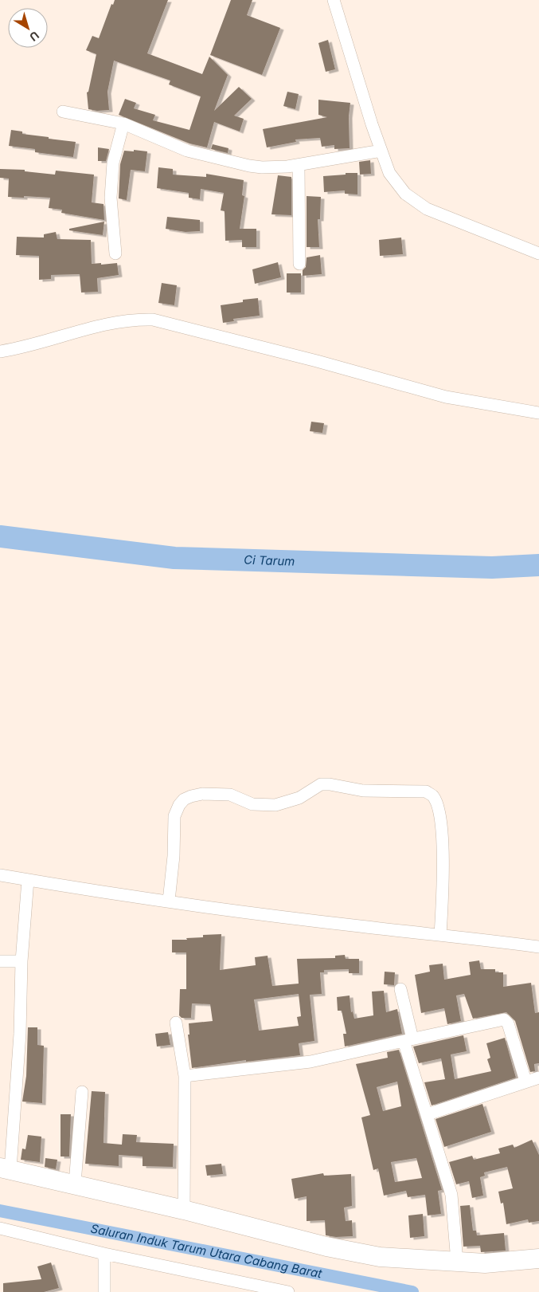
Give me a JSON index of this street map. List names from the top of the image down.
{
  "water": ["Ci Tarum", "Saluran Induk Tarum Utara Cabang Barat"],
  "north": "bottom right"
}
